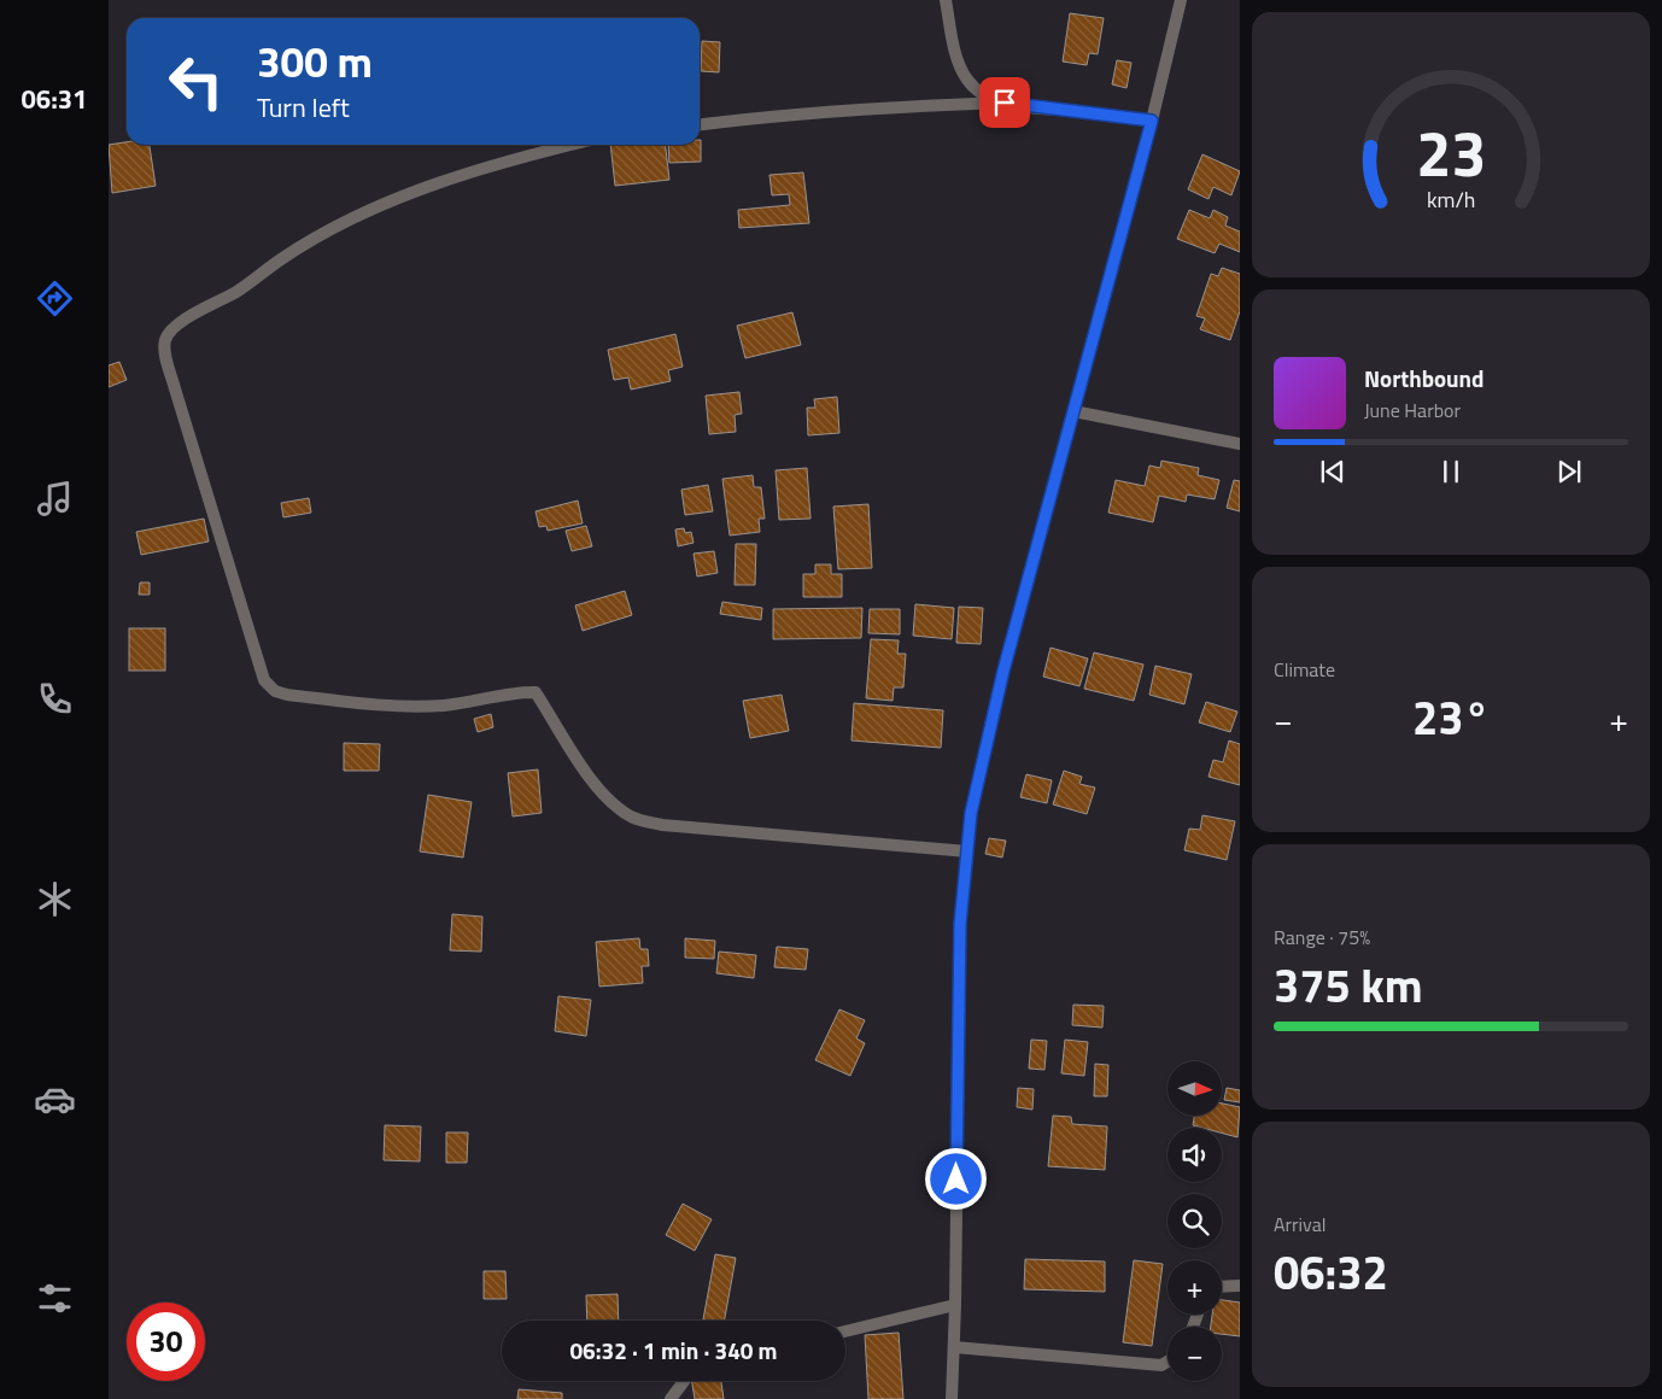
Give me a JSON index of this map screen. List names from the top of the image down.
{
  "north": "right",
  "page": {
    "tabs": "06:31",
    "turn": ["300 m", "Turn left"],
    "song": ["Northbound", "June Harbor"],
    "tile": [
      "Climate",
      ["Range · 75%", "375 km"],
      ["Arrival", "06:32"]
    ],
    "heat": ["−", "23°", "+"],
    "map_buttons": ["+", "−"],
    "limit": "30",
    "trip": "06:32 · 1 min · 340 m",
    "gauge": ["23", "km/h"]
  }
}
